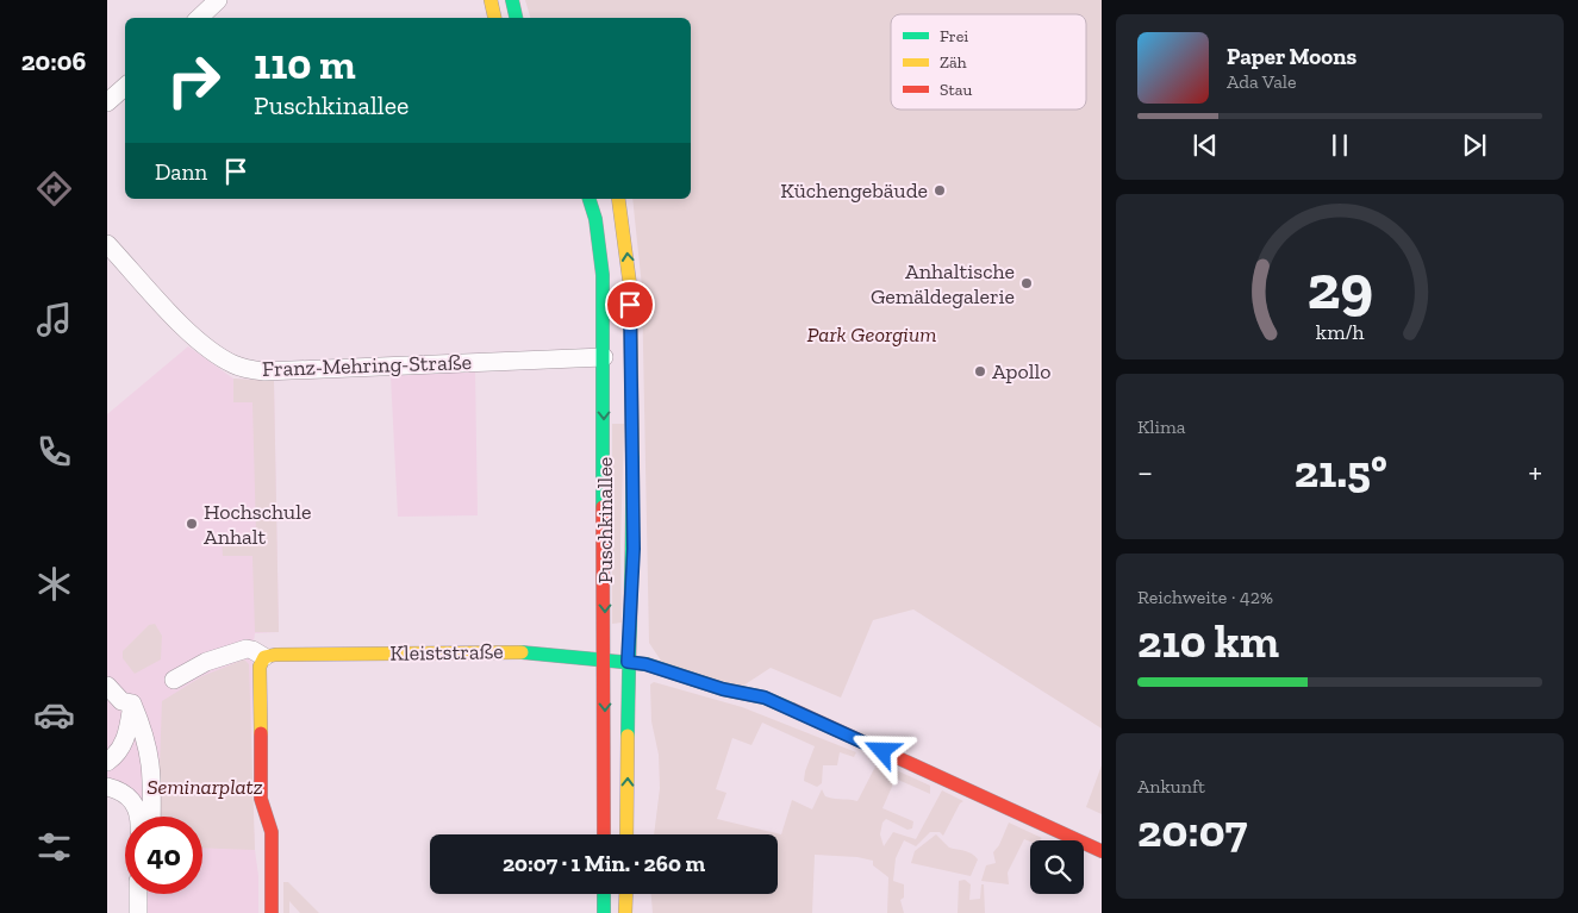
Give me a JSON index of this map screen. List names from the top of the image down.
{
  "streets": {
    "main road": ["Puschkinallee", "Kleiststraße"],
    "street": ["Franz-Mehring-Straße"]
  },
  "crossings": [
    ["Franz-Mehring-Straße", "Puschkinallee"],
    ["Puschkinallee", "Kleiststraße"]
  ],
  "parks": ["Park Georgium", "Seminarplatz"],
  "places": [
    "Küchengebäude",
    "Anhaltische Gemäldegalerie",
    "Apollo",
    "Hochschule Anhalt"
  ],
  "legend": ["Frei", "Zäh", "Stau"],
  "page": {
    "tabs": "20:06",
    "turn": ["110 m", "Puschkinallee"],
    "song": ["Paper Moons", "Ada Vale"],
    "then": "Dann",
    "tile": [
      "Klima",
      ["Reichweite · 42%", "210 km"],
      ["Ankunft", "20:07"]
    ],
    "heat": ["−", "21.5°", "+"],
    "limit": "40",
    "trip": "20:07 · 1 Min. · 260 m",
    "gauge": ["29", "km/h"]
  }
}
